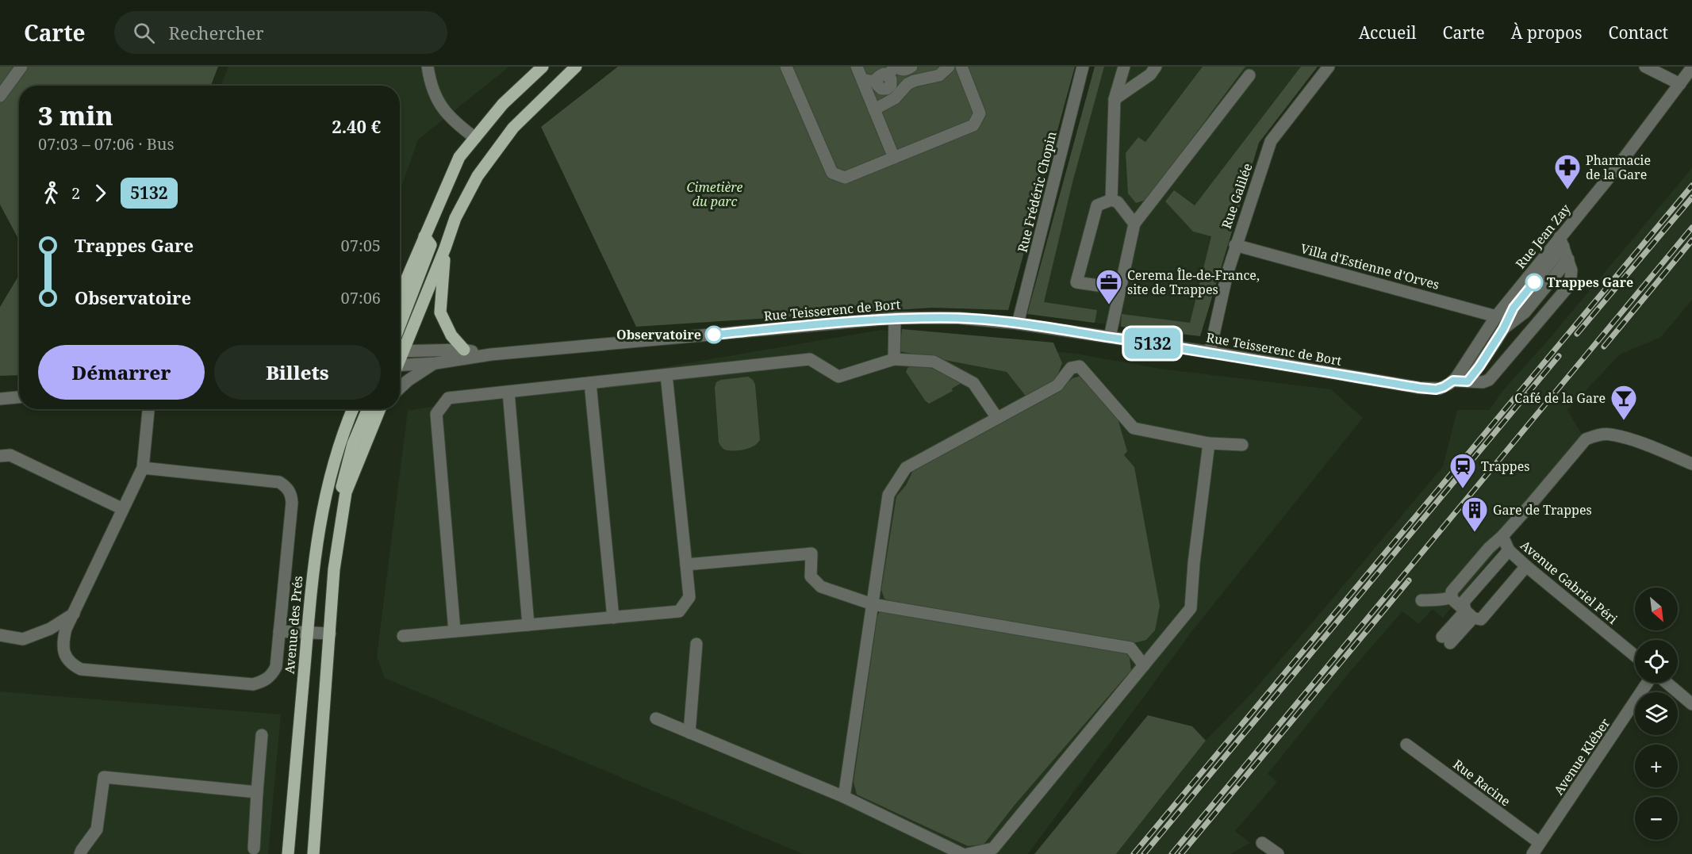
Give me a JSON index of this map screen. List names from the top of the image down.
{
  "streets": {
    "main road": ["Avenue des Prés"],
    "street": [
      "Rue Frédéric Chopin",
      "Rue Galilée",
      "Rue Jean Zay",
      "Villa d'Estienne d'Orves",
      "Rue Teisserenc de Bort",
      "Avenue Gabriel Péri",
      "Avenue Kléber",
      "Rue Racine"
    ]
  },
  "crossings": [
    ["Rue Frédéric Chopin", "Rue Teisserenc de Bort"],
    ["Rue Galilée", "Villa d'Estienne d'Orves"],
    ["Rue Galilée", "Rue Teisserenc de Bort"],
    ["Rue Jean Zay", "Villa d'Estienne d'Orves"],
    ["Rue Jean Zay", "Rue Teisserenc de Bort"],
    ["Avenue Kléber", "Rue Racine"]
  ],
  "parks": ["Cimetière du parc"],
  "places": {
    "pharmacy": ["Pharmacie de la Gare"],
    "other": ["Trappes Gare", "Observatoire"],
    "office": ["Cerema Île-de-France, site de Trappes"],
    "bar": ["Café de la Gare"],
    "station": ["Trappes"],
    "building": ["Gare de Trappes"]
  },
  "lines": ["bus line 5132"],
  "north": "bottom right",
  "page": {
    "header": "Carte",
    "search": "Rechercher",
    "nav": [
      "Accueil",
      "Carte",
      "À propos",
      "Contact"
    ],
    "on_map": "5132",
    "heading": ["3 min", "07:03 – 07:06 · Bus", "2.40 €"],
    "legs": ["2", "5132"],
    "list": [
      {
        "name": "Trappes Gare",
        "value": "07:05"
      },
      {
        "name": "Observatoire",
        "value": "07:06"
      }
    ],
    "buttons": ["Démarrer", "Billets"],
    "map_buttons": ["+", "−"]
  }
}
